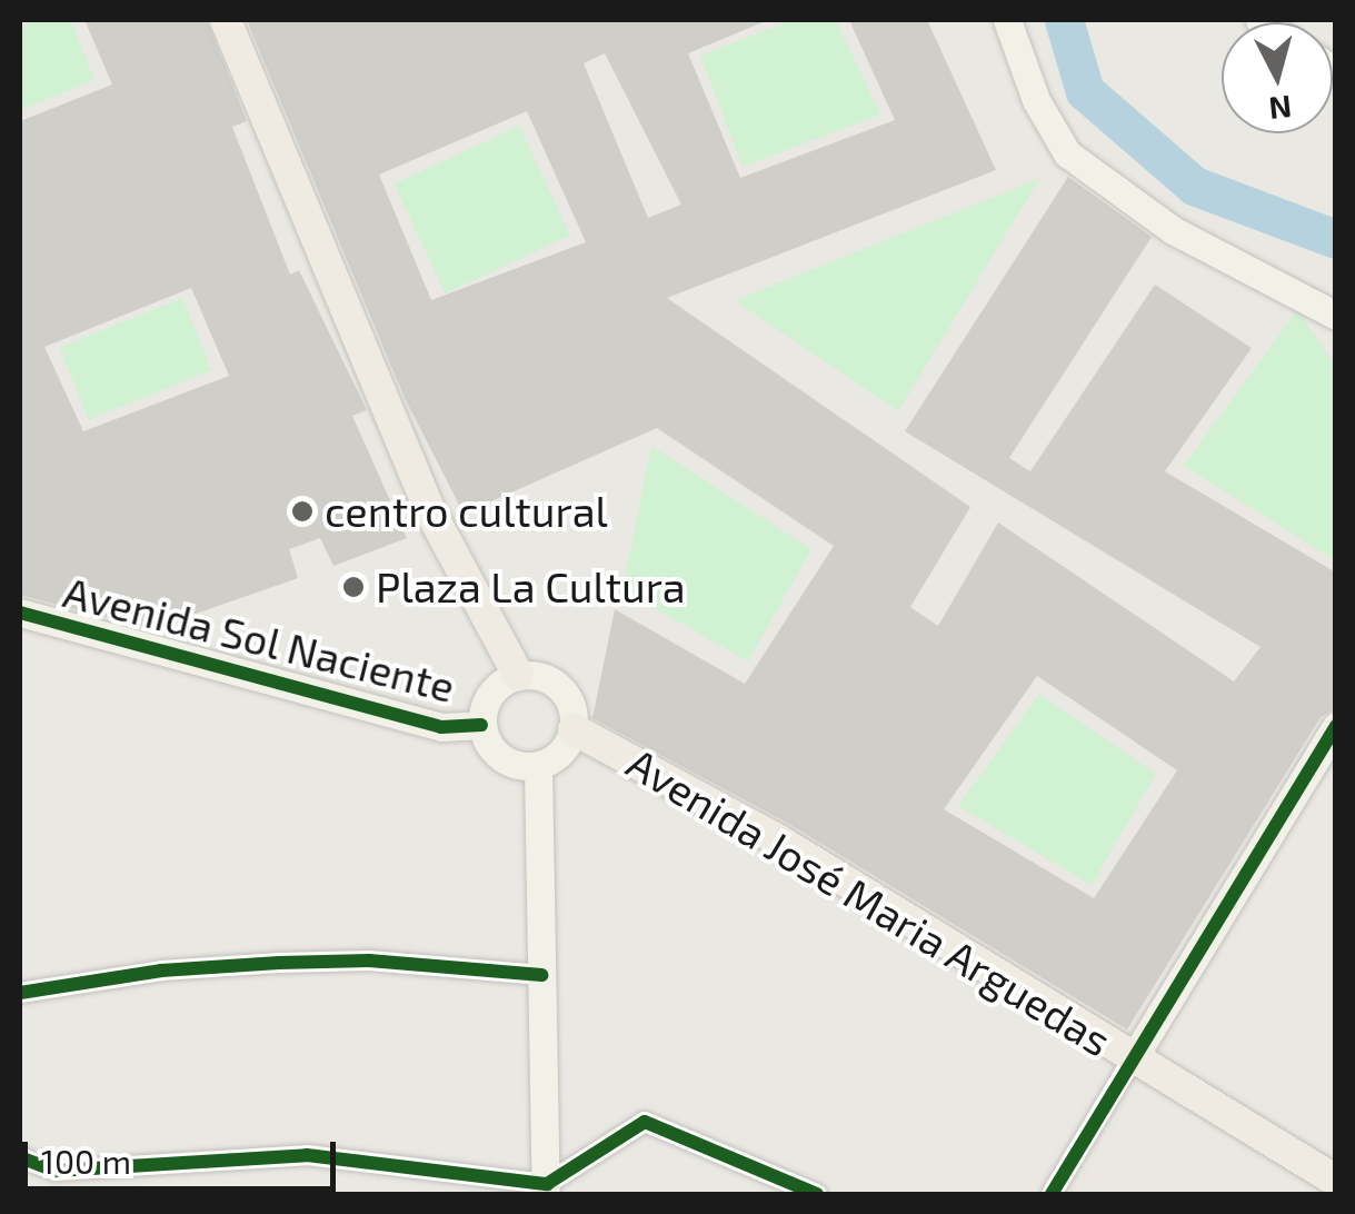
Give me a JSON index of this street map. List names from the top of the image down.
{
  "streets": {
    "main road": ["Avenida José Maria Arguedas"],
    "street": ["Avenida Sol Naciente"]
  },
  "crossings": [
    ["Avenida Sol Naciente", "Avenida José Maria Arguedas"]
  ],
  "places": ["centro cultural", "Plaza La Cultura"],
  "scale_bar": "100 m",
  "north": "bottom"
}
